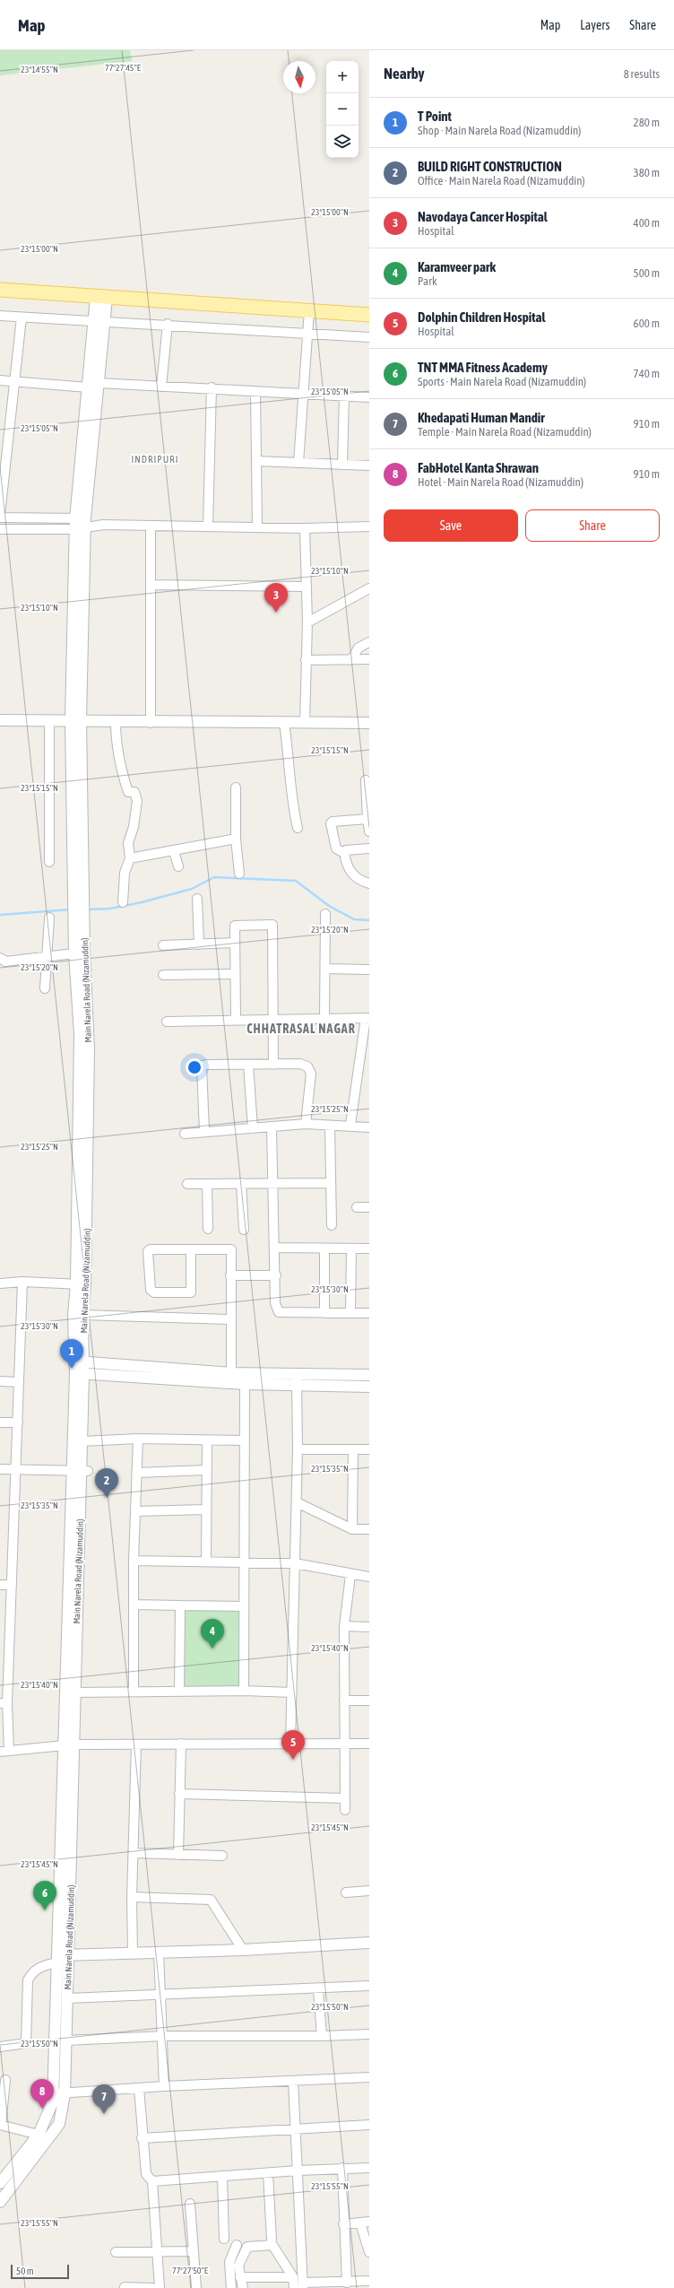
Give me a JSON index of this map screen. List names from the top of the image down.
{
  "streets": {
    "street": ["Main Narela Road (Nizamuddin)"]
  },
  "districts": ["INDRIPURI", "CHHATRASAL NAGAR"],
  "scale_bar": "50 m",
  "north": "bottom",
  "page": {
    "header": "Map",
    "nav": ["Map", "Layers", "Share"],
    "heading": ["Nearby", "8 results"],
    "map_buttons": ["+", "−"],
    "list": [
      {
        "mark": "1",
        "name": "T Point",
        "note": "Shop · Main Narela Road (Nizamuddin)",
        "value": "280 m"
      },
      {
        "mark": "2",
        "name": "BUILD RIGHT CONSTRUCTION",
        "note": "Office · Main Narela Road (Nizamuddin)",
        "value": "380 m"
      },
      {
        "mark": "3",
        "name": "Navodaya Cancer Hospital",
        "note": "Hospital",
        "value": "400 m"
      },
      {
        "mark": "4",
        "name": "Karamveer park",
        "note": "Park",
        "value": "500 m"
      },
      {
        "mark": "5",
        "name": "Dolphin Children Hospital",
        "note": "Hospital",
        "value": "600 m"
      },
      {
        "mark": "6",
        "name": "TNT MMA Fitness Academy",
        "note": "Sports · Main Narela Road (Nizamuddin)",
        "value": "740 m"
      },
      {
        "mark": "7",
        "name": "Khedapati Human Mandir",
        "note": "Temple · Main Narela Road (Nizamuddin)",
        "value": "910 m"
      },
      {
        "mark": "8",
        "name": "FabHotel Kanta Shrawan",
        "note": "Hotel · Main Narela Road (Nizamuddin)",
        "value": "910 m"
      }
    ],
    "buttons": ["Save", "Share"],
    "pins": [
      "3",
      "1",
      "2",
      "4",
      "5",
      "6",
      "8",
      "7"
    ],
    "scale": "50 m"
  },
  "coordinates": [
    "77°27'45\"E",
    "23°14'55\"N",
    "23°15'00\"N",
    "23°15'05\"N",
    "23°15'10\"N",
    "23°15'15\"N",
    "23°15'20\"N",
    "23°15'25\"N",
    "23°15'30\"N",
    "23°15'35\"N",
    "23°15'40\"N",
    "23°15'45\"N",
    "23°15'50\"N",
    "23°15'55\"N",
    "77°27'50\"E"
  ]
}
